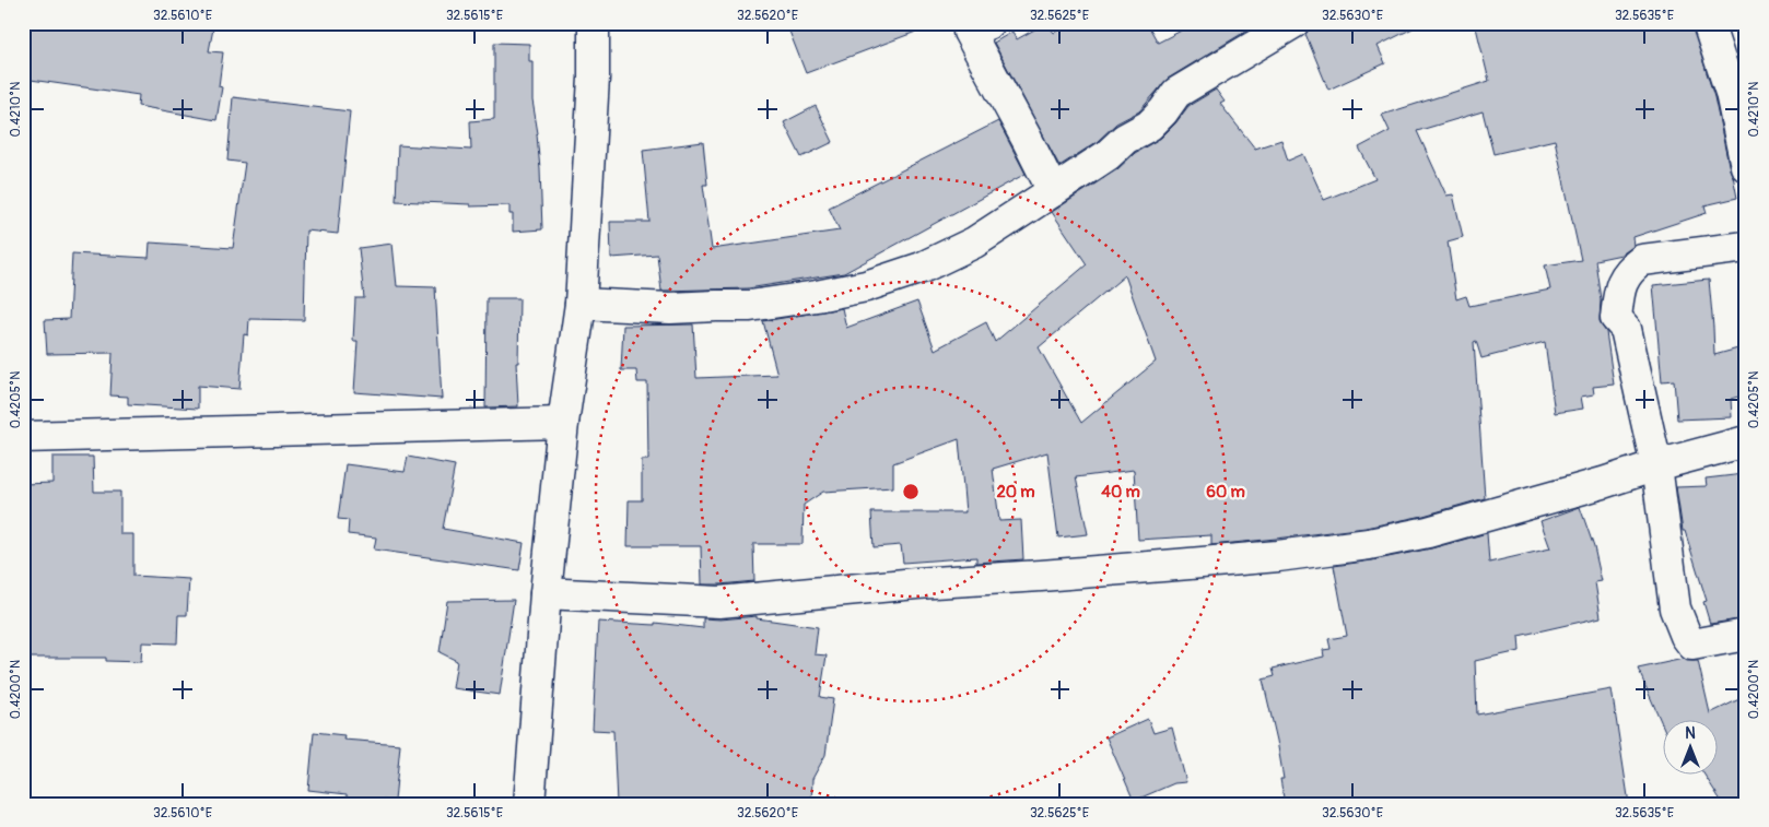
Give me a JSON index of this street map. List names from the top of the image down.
{
  "north": "top",
  "coordinates": [
    "32.5610°E",
    "32.5615°E",
    "32.5620°E",
    "32.5625°E",
    "32.5630°E",
    "32.5635°E",
    "0.4210°N",
    "0.4205°N",
    "0.4200°N"
  ],
  "rings": ["20 m", "40 m", "60 m"]
}
